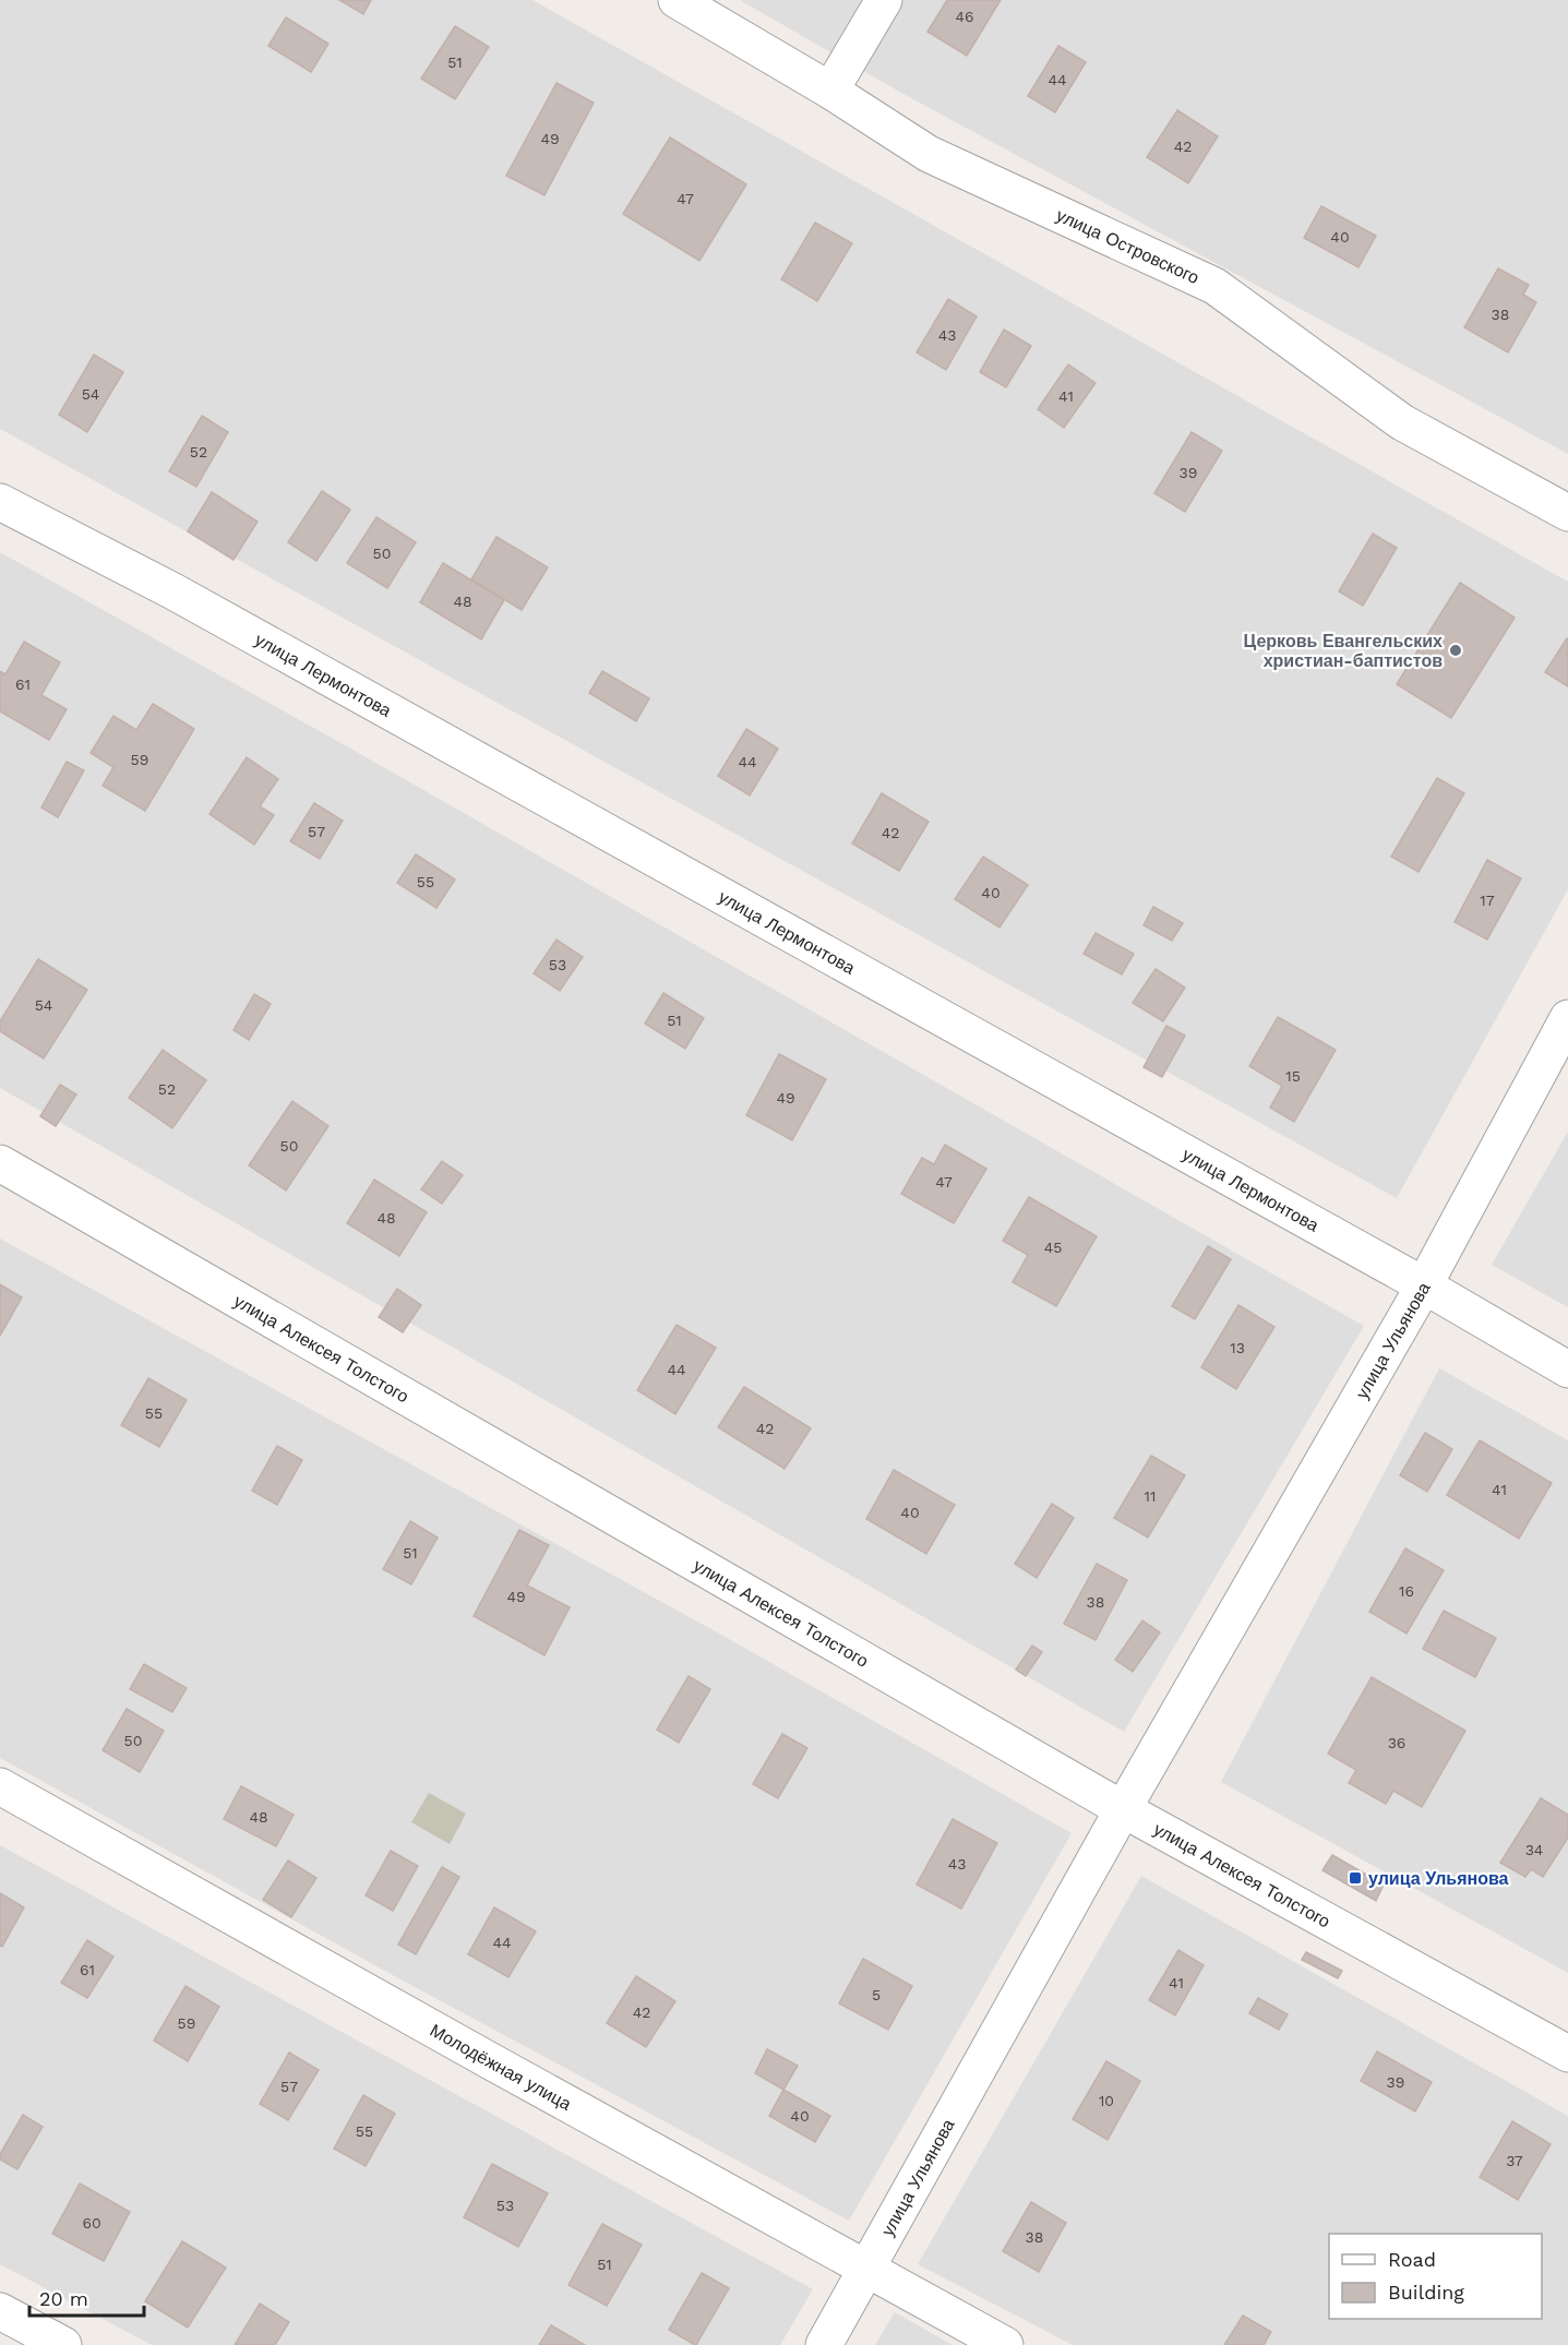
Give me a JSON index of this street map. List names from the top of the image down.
{
  "streets": {
    "street": [
      "улица Островского",
      "улица Лермонтова",
      "улица Ульянова",
      "улица Алексея Толстого",
      "Молодёжная улица"
    ]
  },
  "crossings": [
    ["улица Лермонтова", "улица Ульянова"],
    ["улица Ульянова", "улица Алексея Толстого"],
    ["улица Ульянова", "Молодёжная улица"]
  ],
  "places": {
    "other": ["Церковь Евангельских христиан-баптистов"],
    "transit": ["улица Ульянова"]
  },
  "house_numbers": [
    "46",
    "51",
    "44",
    "49",
    "42",
    "47",
    "40",
    "38",
    "43",
    "54",
    "41",
    "52",
    "39",
    "50",
    "48",
    "61",
    "59",
    "44",
    "57",
    "42",
    "55",
    "40",
    "17",
    "53",
    "54",
    "51",
    "15",
    "52",
    "49",
    "50",
    "47",
    "48",
    "45",
    "13",
    "44",
    "55",
    "42",
    "41",
    "11",
    "40",
    "51",
    "16",
    "49",
    "38",
    "50",
    "36",
    "48",
    "34",
    "43",
    "44",
    "61",
    "41",
    "5",
    "42",
    "59",
    "39",
    "57",
    "10",
    "40",
    "55",
    "37",
    "53",
    "60",
    "38",
    "51"
  ],
  "legend": ["Road", "Building"],
  "scale_bar": "20 m"
}
